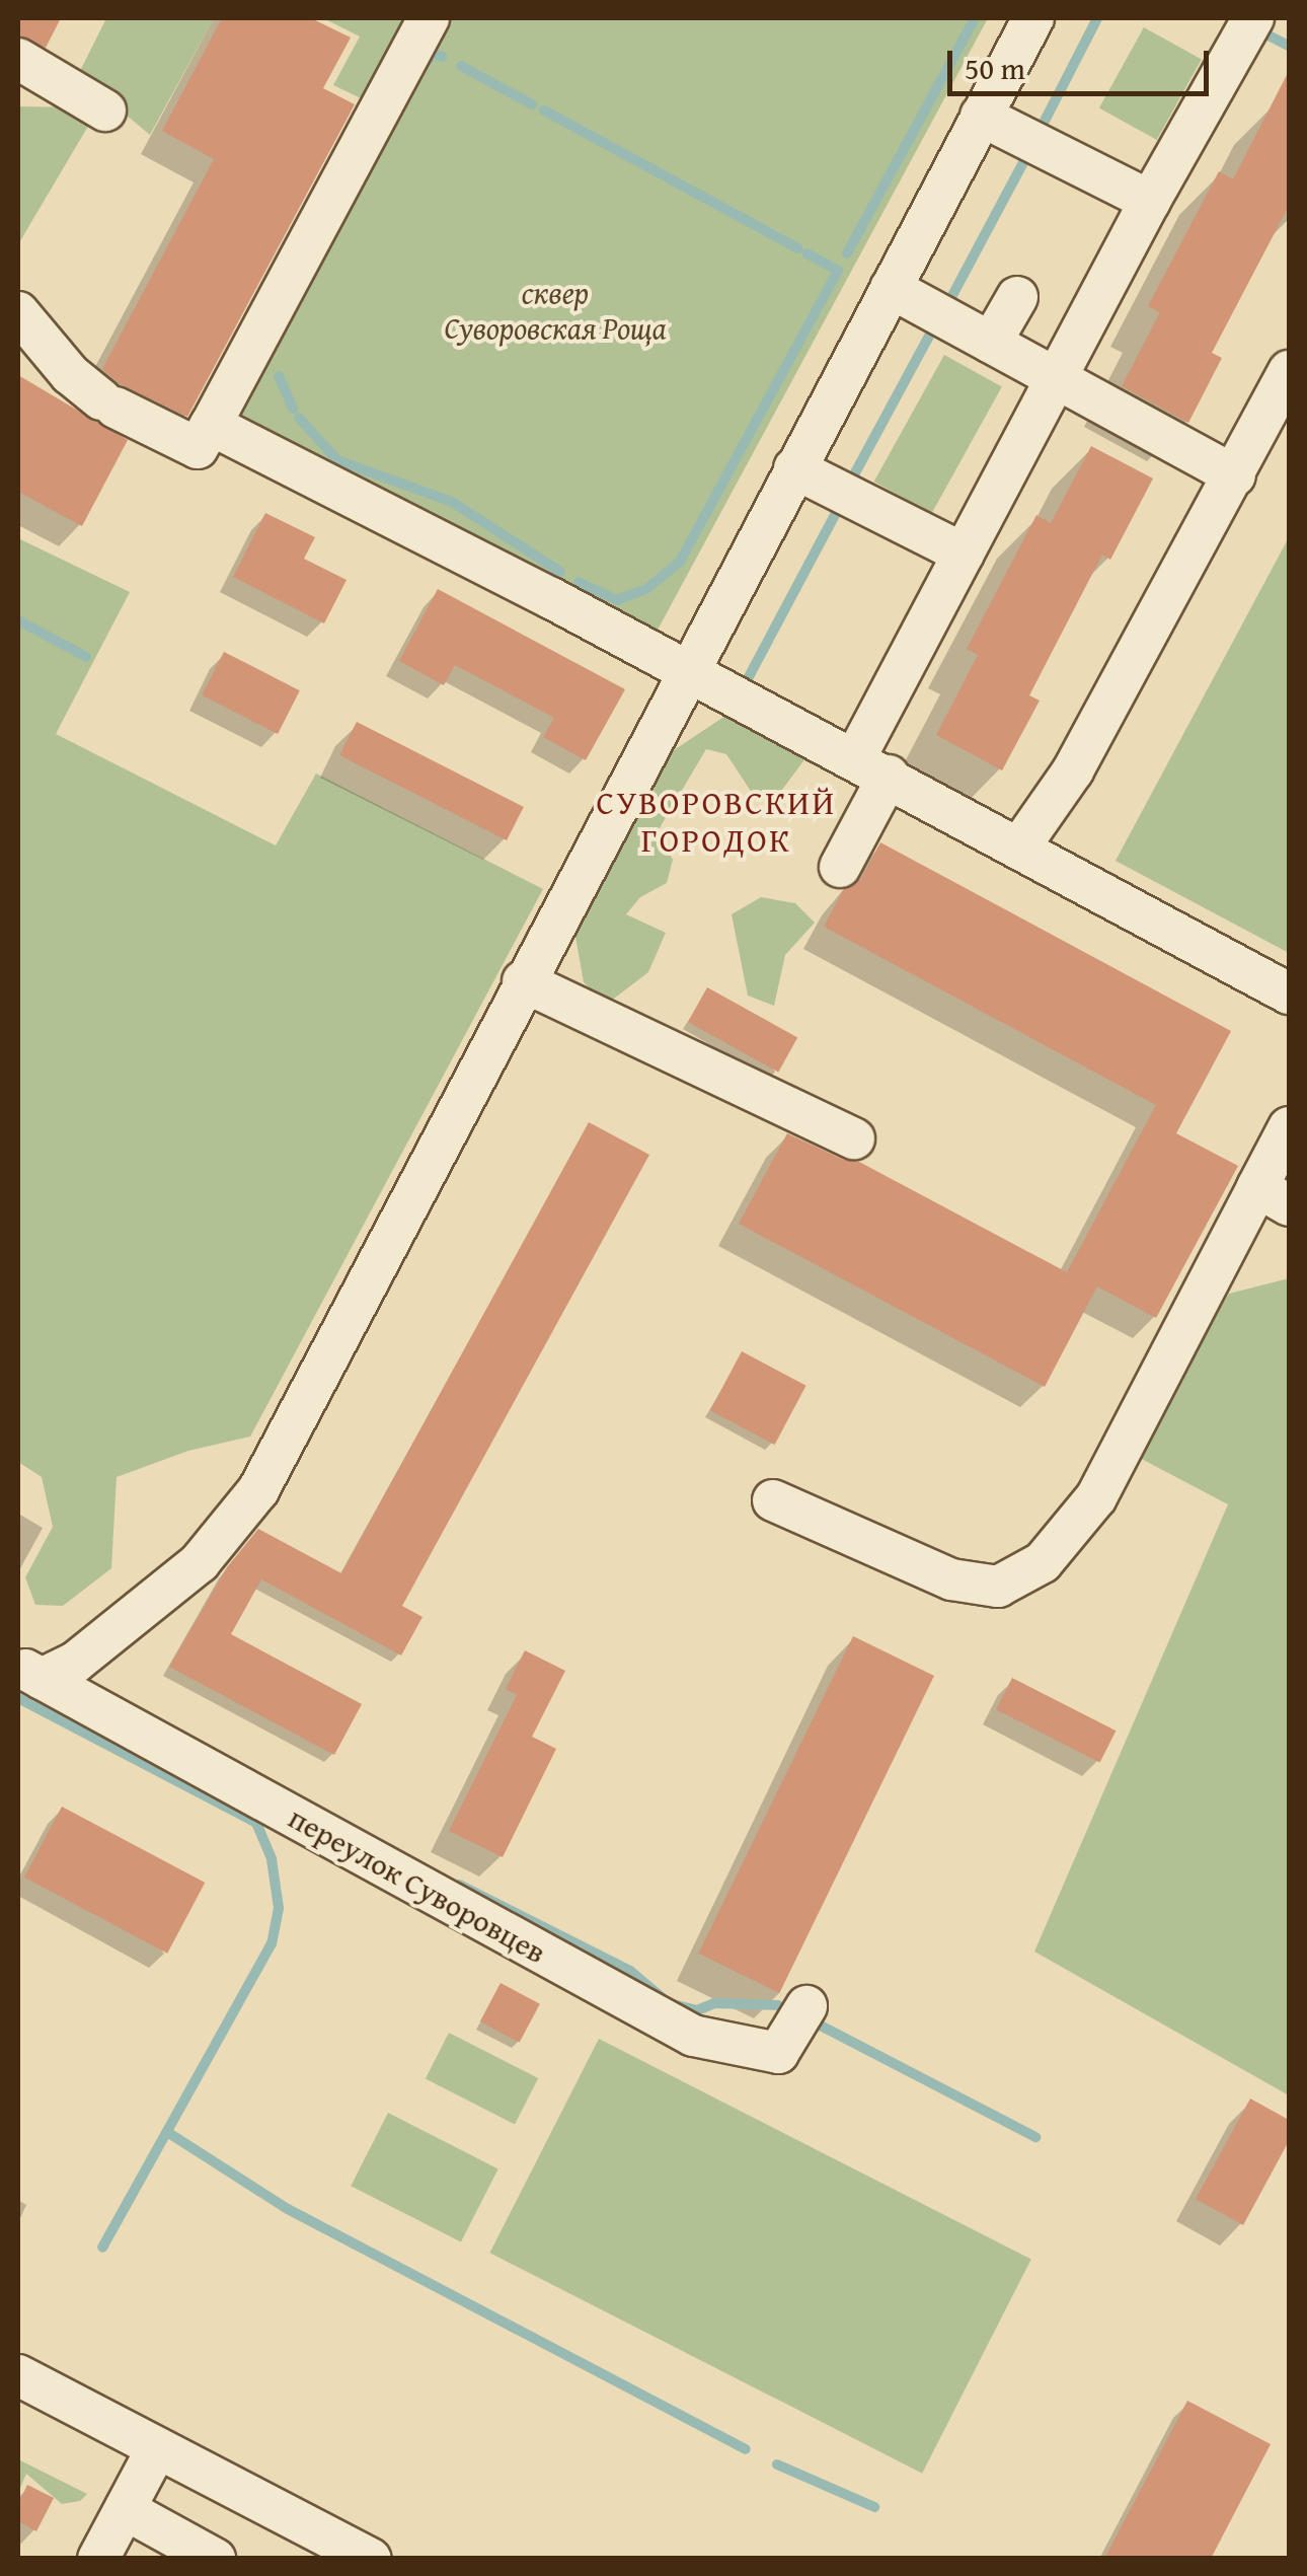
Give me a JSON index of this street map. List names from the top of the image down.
{
  "streets": {
    "street": ["переулок Суворовцев"]
  },
  "districts": ["СУВОРОВСКИЙ ГОРОДОК"],
  "parks": ["сквер Суворовская Роща"],
  "scale_bar": "50 m"
}
